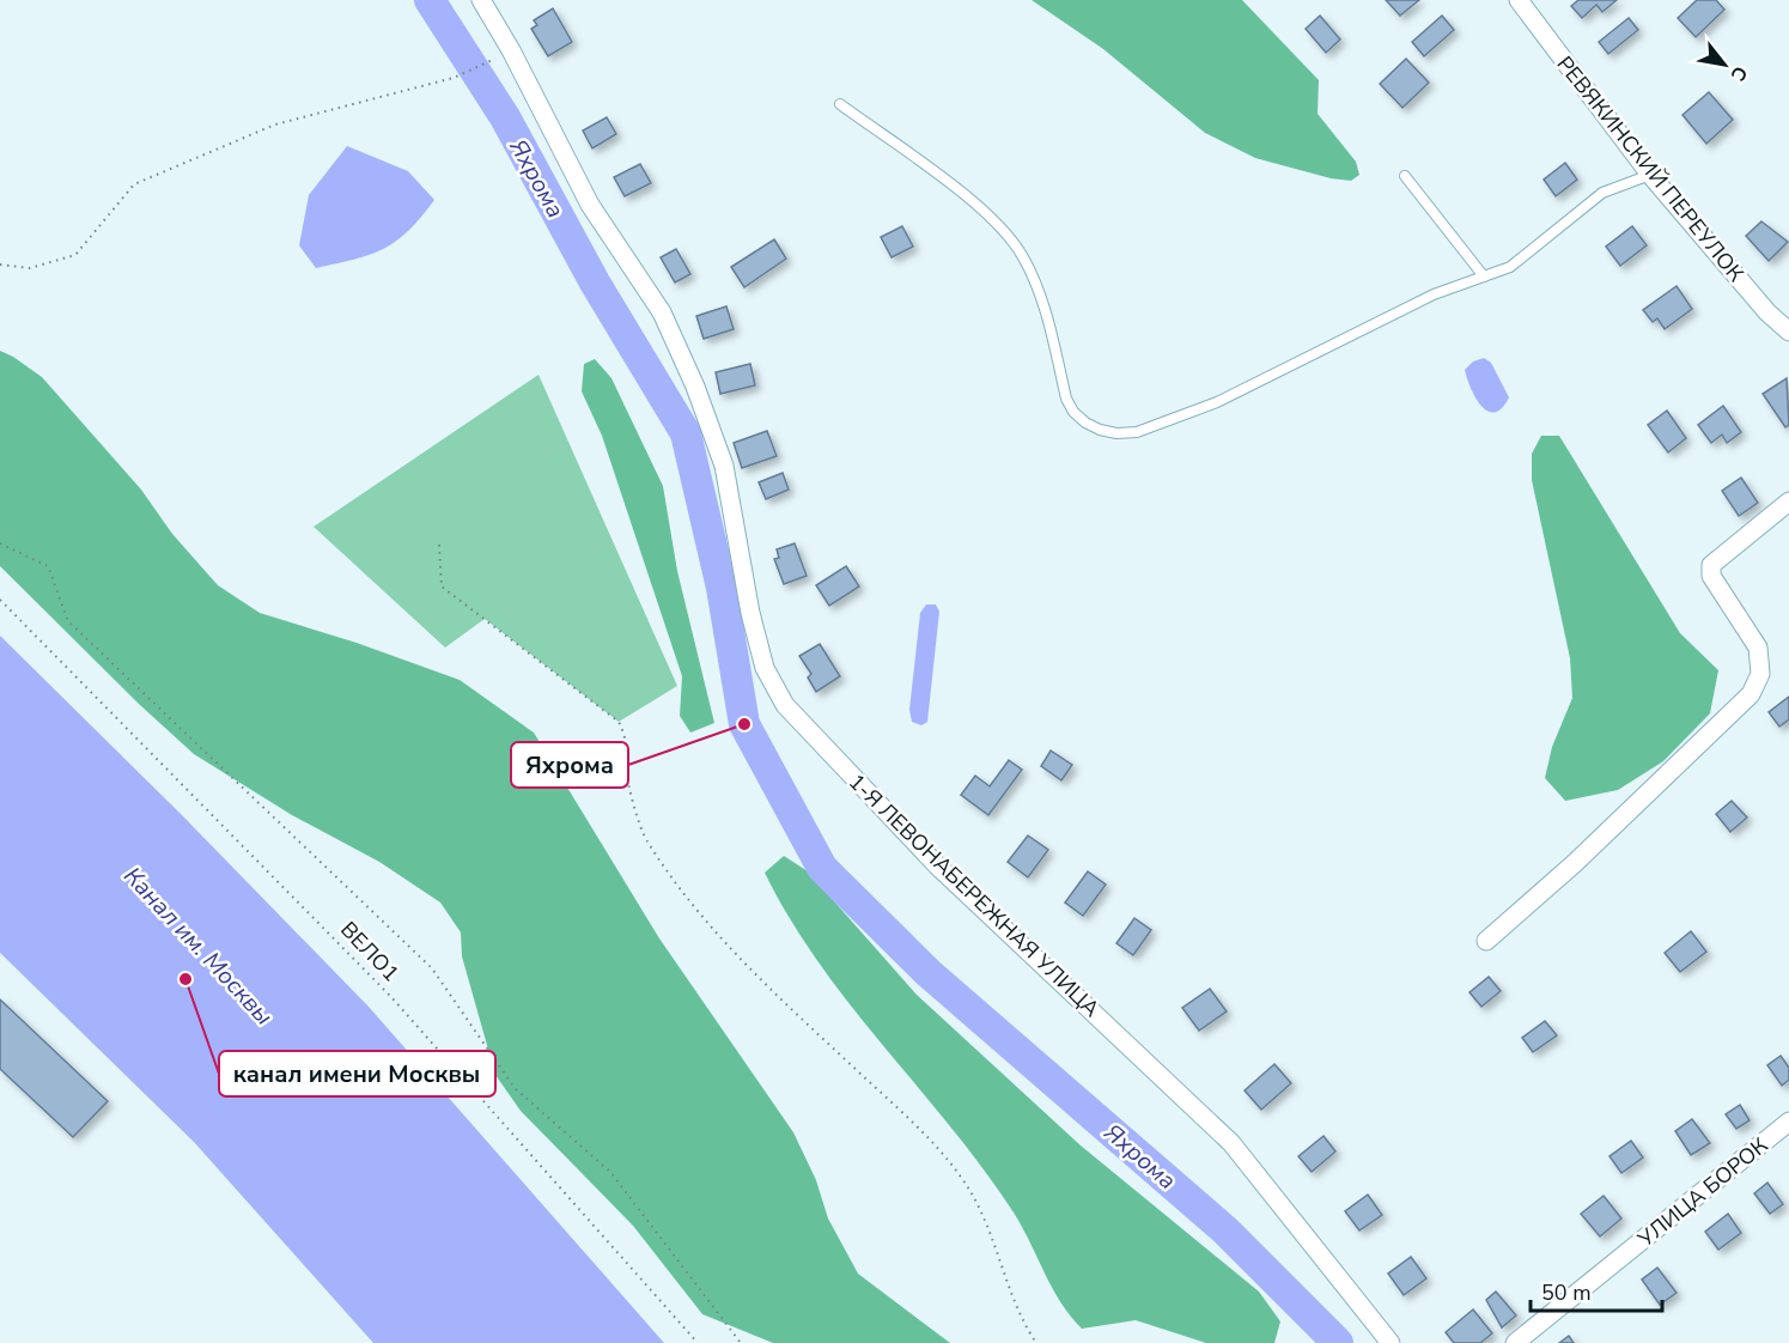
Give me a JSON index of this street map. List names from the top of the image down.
{
  "streets": {
    "street": ["РЕВЯКИНСКИЙ ПЕРЕУЛОК", "1-Я ЛЕВОНАБЕРЕЖНАЯ УЛИЦА", "УЛИЦА БОРОК"],
    "path": ["ВЕЛО1"]
  },
  "water": ["Яхрома", "Канал им. Москвы"],
  "places": ["Яхрома", "канал имени Москвы"],
  "scale_bar": "50 m",
  "north": "bottom right"
}
